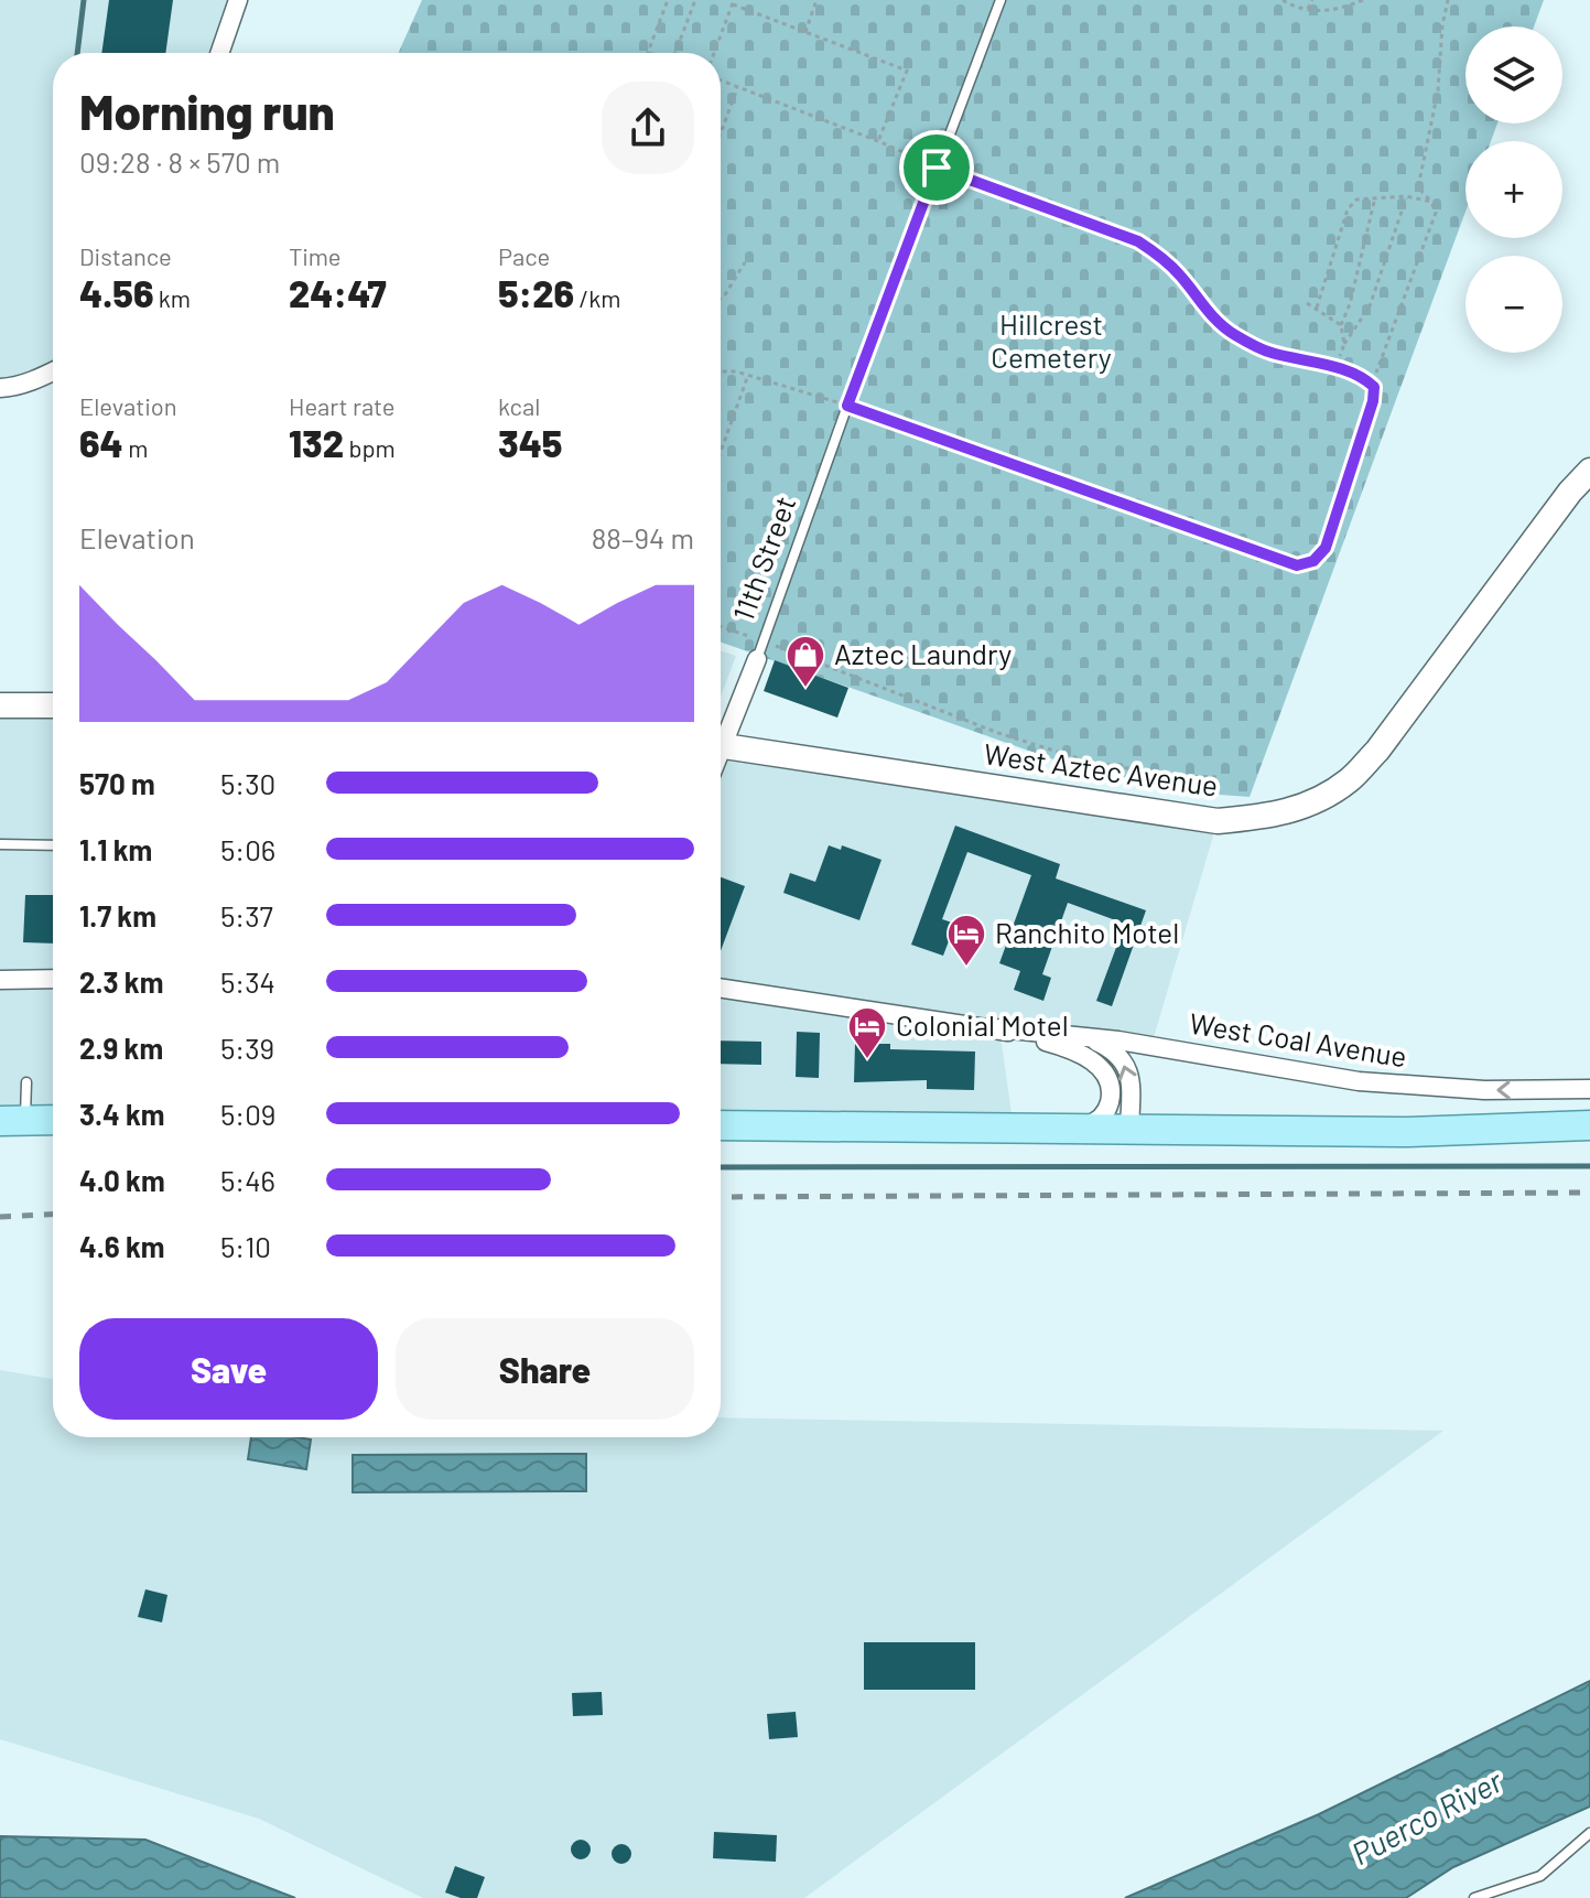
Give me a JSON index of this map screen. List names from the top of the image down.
{
  "streets": {
    "main road": ["West Aztec Avenue"],
    "street": ["11th Street", "West Coal Avenue"]
  },
  "one_way": ["West Coal Avenue"],
  "water": ["Puerco River"],
  "parks": ["Hillcrest Cemetery"],
  "places": {
    "shop": ["Aztec Laundry"],
    "hotel": ["Ranchito Motel", "Colonial Motel"]
  },
  "page": {
    "map_buttons": ["+", "−"],
    "heading": ["Morning run", "09:28 · 8 × 570 m"],
    "stats": [
      ["Distance", "4.56 km"],
      ["Time", "24:47"],
      ["Pace", "5:26 /km"],
      ["Elevation", "64 m"],
      ["Heart rate", "132 bpm"],
      ["kcal", "345"]
    ],
    "chart": ["Elevation", "88–94 m"],
    "list": [
      {
        "name": "570 m",
        "note": "5:30"
      },
      {
        "name": "1.1 km",
        "note": "5:06"
      },
      {
        "name": "1.7 km",
        "note": "5:37"
      },
      {
        "name": "2.3 km",
        "note": "5:34"
      },
      {
        "name": "2.9 km",
        "note": "5:39"
      },
      {
        "name": "3.4 km",
        "note": "5:09"
      },
      {
        "name": "4.0 km",
        "note": "5:46"
      },
      {
        "name": "4.6 km",
        "note": "5:10"
      }
    ],
    "buttons": ["Save", "Share"]
  }
}
